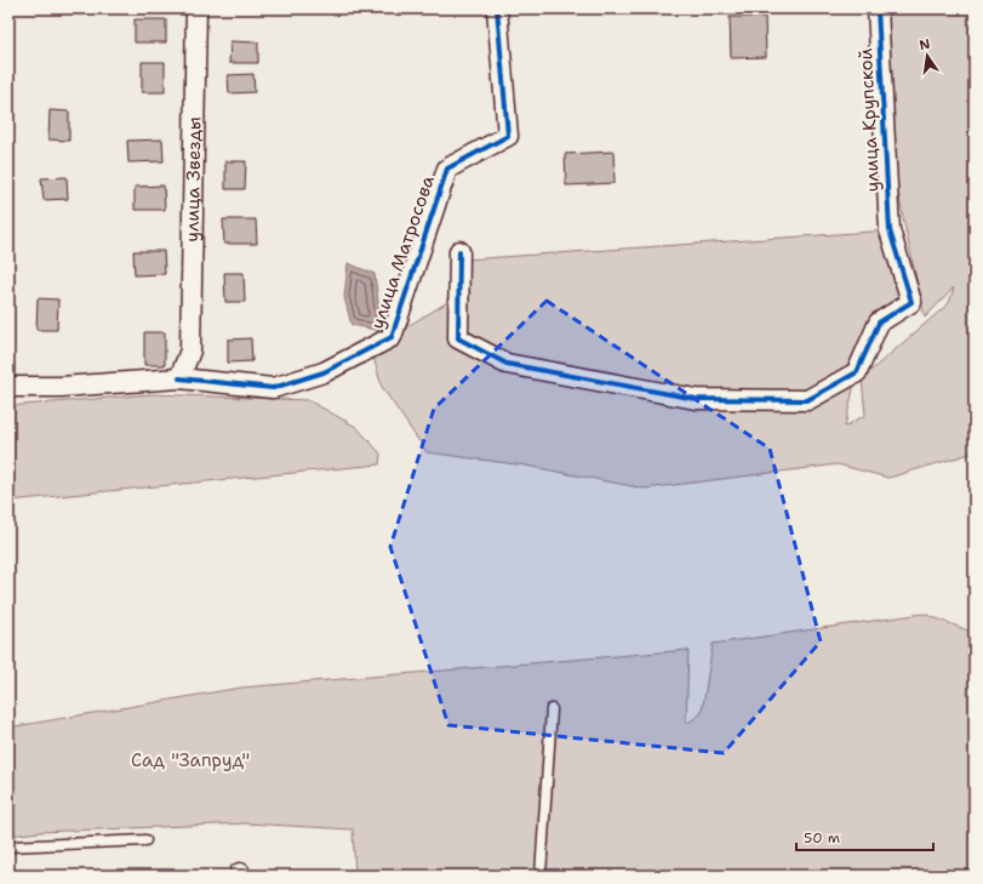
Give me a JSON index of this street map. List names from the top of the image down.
{
  "streets": {
    "street": ["улица Крупской", "улица Звезды", "улица Матросова"]
  },
  "crossings": [
    ["улица Звезды", "улица Матросова"]
  ],
  "parks": ["Сад \"Запруд\""],
  "scale_bar": "50 m",
  "north": "top"
}
